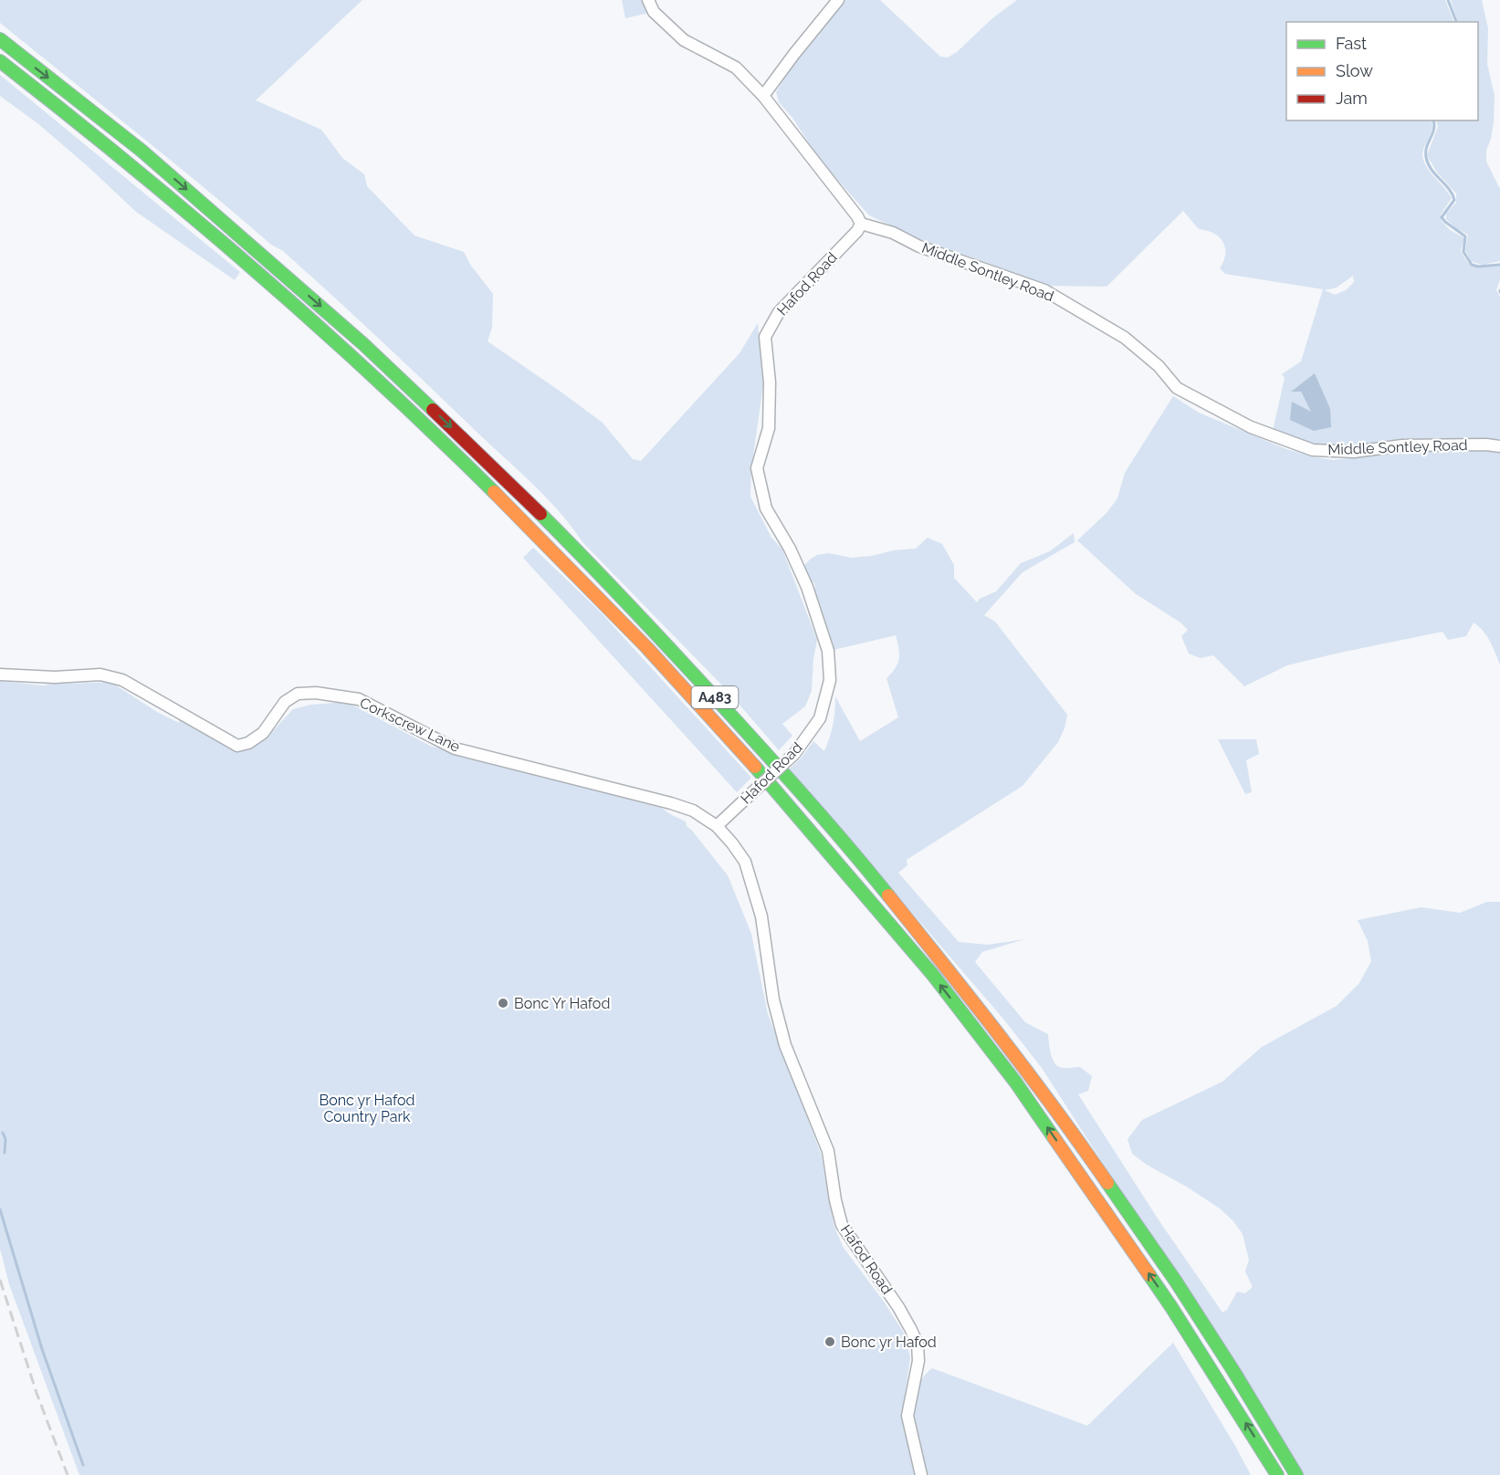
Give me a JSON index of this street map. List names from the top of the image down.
{
  "streets": {
    "highway": ["A483"],
    "street": ["Middle Sontley Road", "Hafod Road", "Corkscrew Lane"]
  },
  "crossings": [
    ["Middle Sontley Road", "Hafod Road"],
    ["Hafod Road", "Corkscrew Lane"]
  ],
  "parks": ["Bonc yr Hafod Country Park"],
  "places": ["Bonc Yr Hafod", "Bonc yr Hafod"],
  "legend": ["Fast", "Slow", "Jam"]
}
